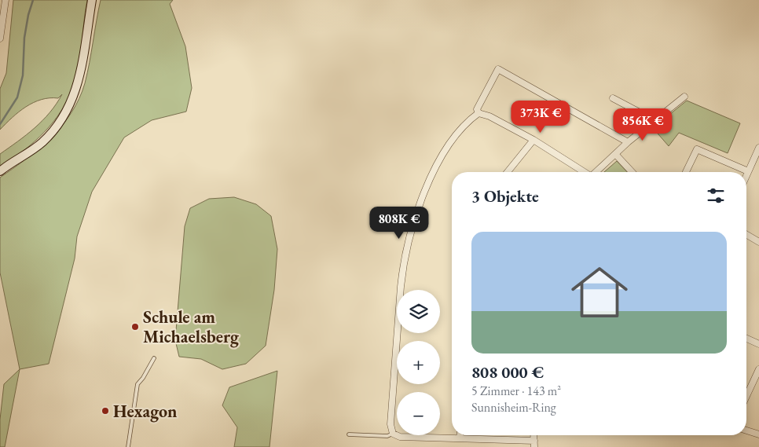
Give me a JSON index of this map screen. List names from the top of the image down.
{
  "places": ["Schule am Michaelsberg", "Hexagon"],
  "page": {
    "price": ["373K €", "856K €", "808K €"],
    "heading": "3 Objekte",
    "list": [
      {
        "name": "808 000 €",
        "note": "5 Zimmer · 143 m² · Sunnisheim-Ring"
      }
    ],
    "map_buttons": ["+", "−"]
  }
}
